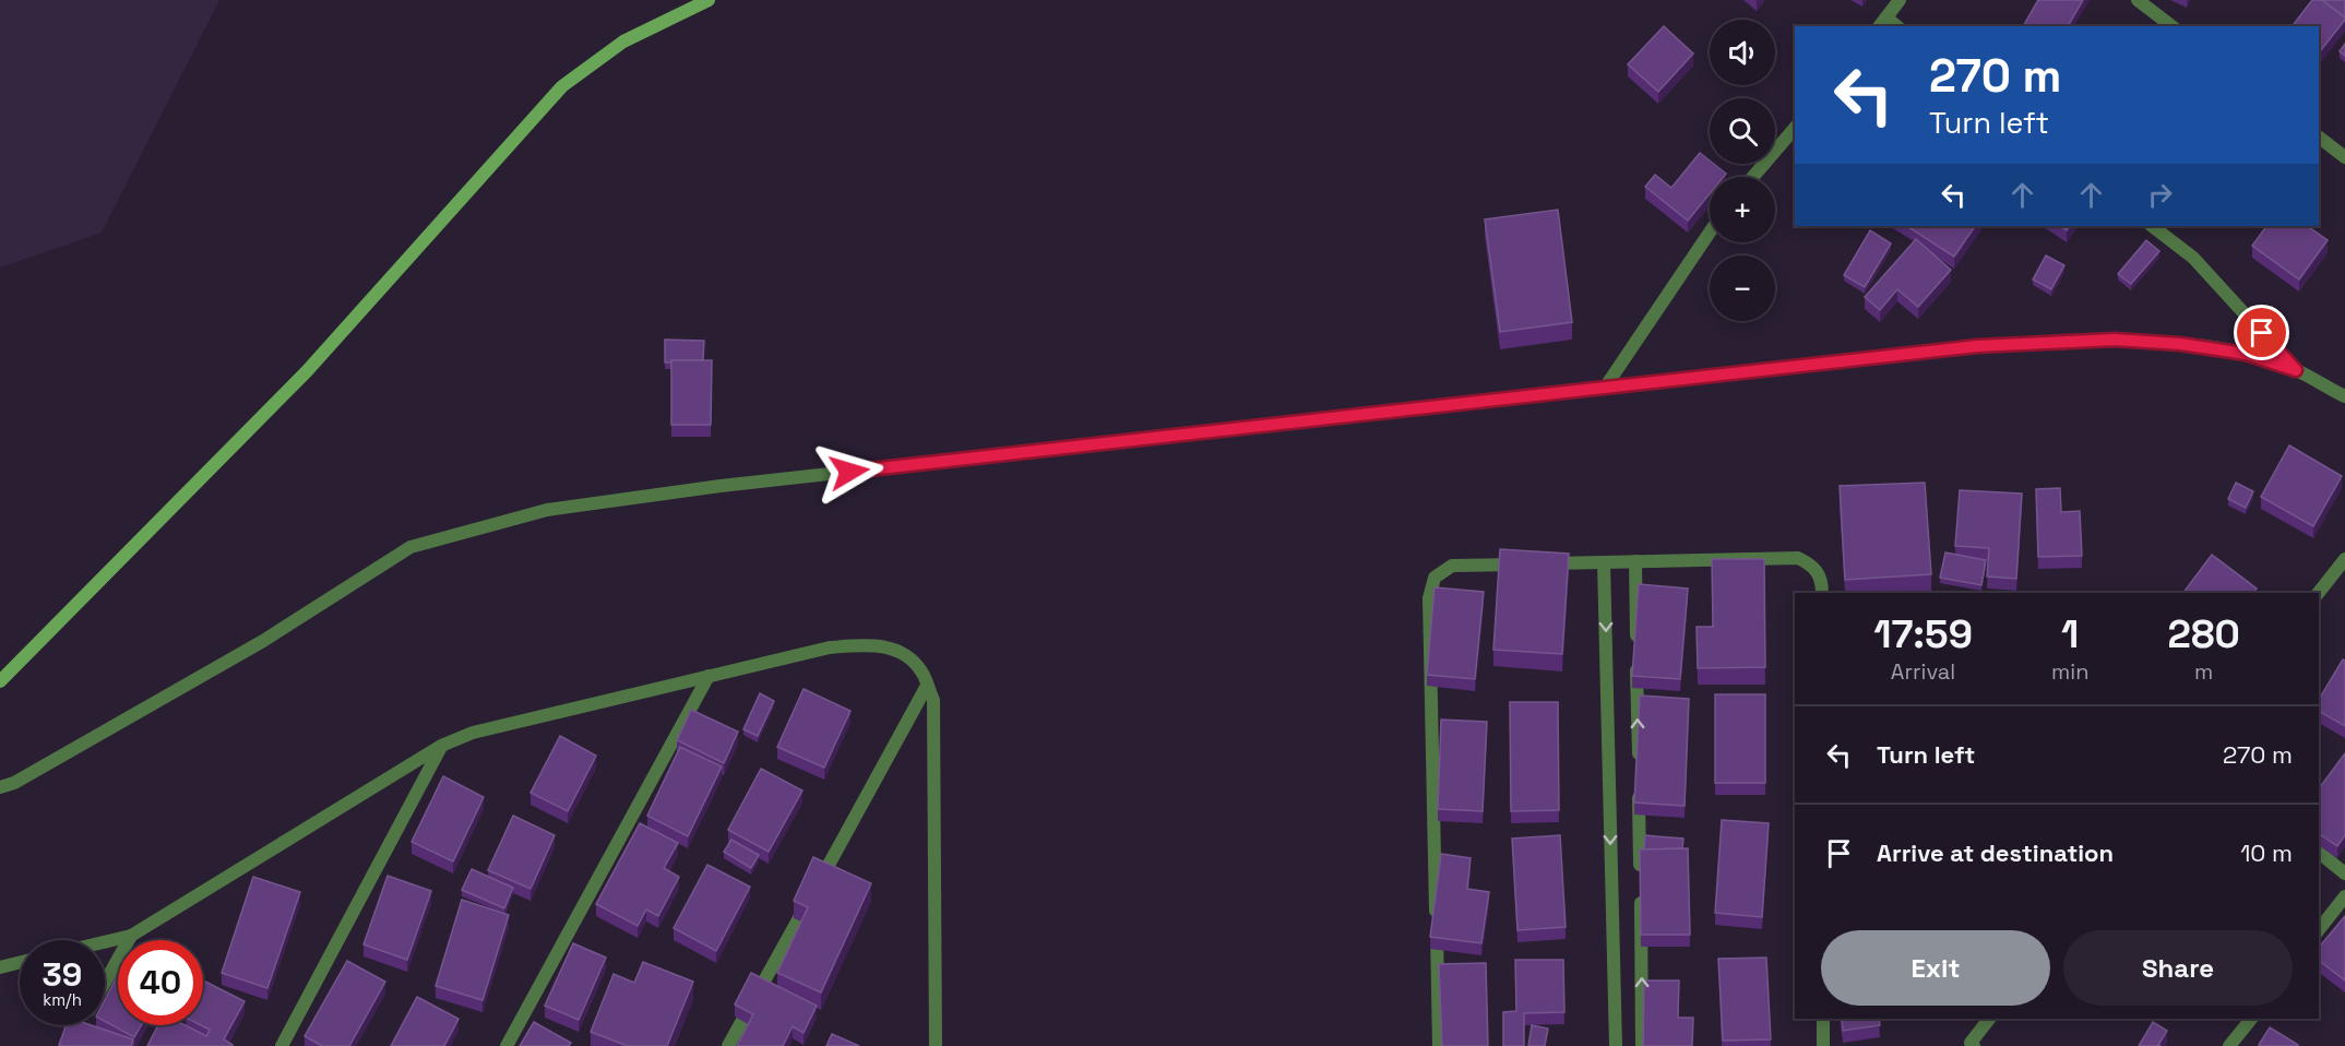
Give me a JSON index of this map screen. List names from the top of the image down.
{
  "page": {
    "map_buttons": ["+", "−"],
    "turn": ["270 m", "Turn left"],
    "eta": [
      "17:59",
      "Arrival",
      "1",
      "min",
      "280",
      "m"
    ],
    "list": [
      {
        "name": "Turn left",
        "value": "270 m"
      },
      {
        "name": "Arrive at destination",
        "value": "10 m"
      }
    ],
    "buttons": ["Exit", "Share"],
    "speed": "39 km/h",
    "limit": "40"
  }
}
